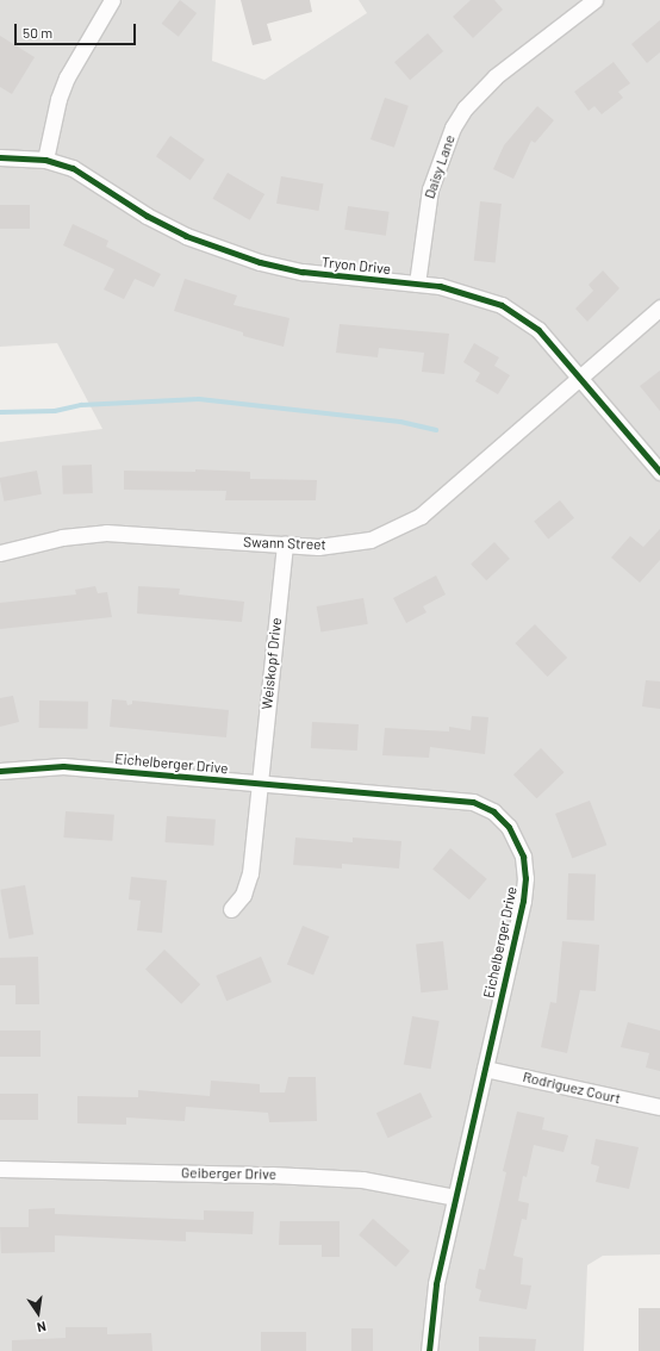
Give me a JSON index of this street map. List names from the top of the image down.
{
  "streets": {
    "street": [
      "Daisy Lane",
      "Tryon Drive",
      "Swann Street",
      "Weiskopf Drive",
      "Eichelberger Drive",
      "Rodriguez Court",
      "Geiberger Drive"
    ]
  },
  "crossings": [
    ["Daisy Lane", "Tryon Drive"],
    ["Tryon Drive", "Swann Street"],
    ["Swann Street", "Weiskopf Drive"],
    ["Weiskopf Drive", "Eichelberger Drive"],
    ["Eichelberger Drive", "Rodriguez Court"],
    ["Eichelberger Drive", "Geiberger Drive"]
  ],
  "scale_bar": "50 m",
  "north": "bottom"
}
